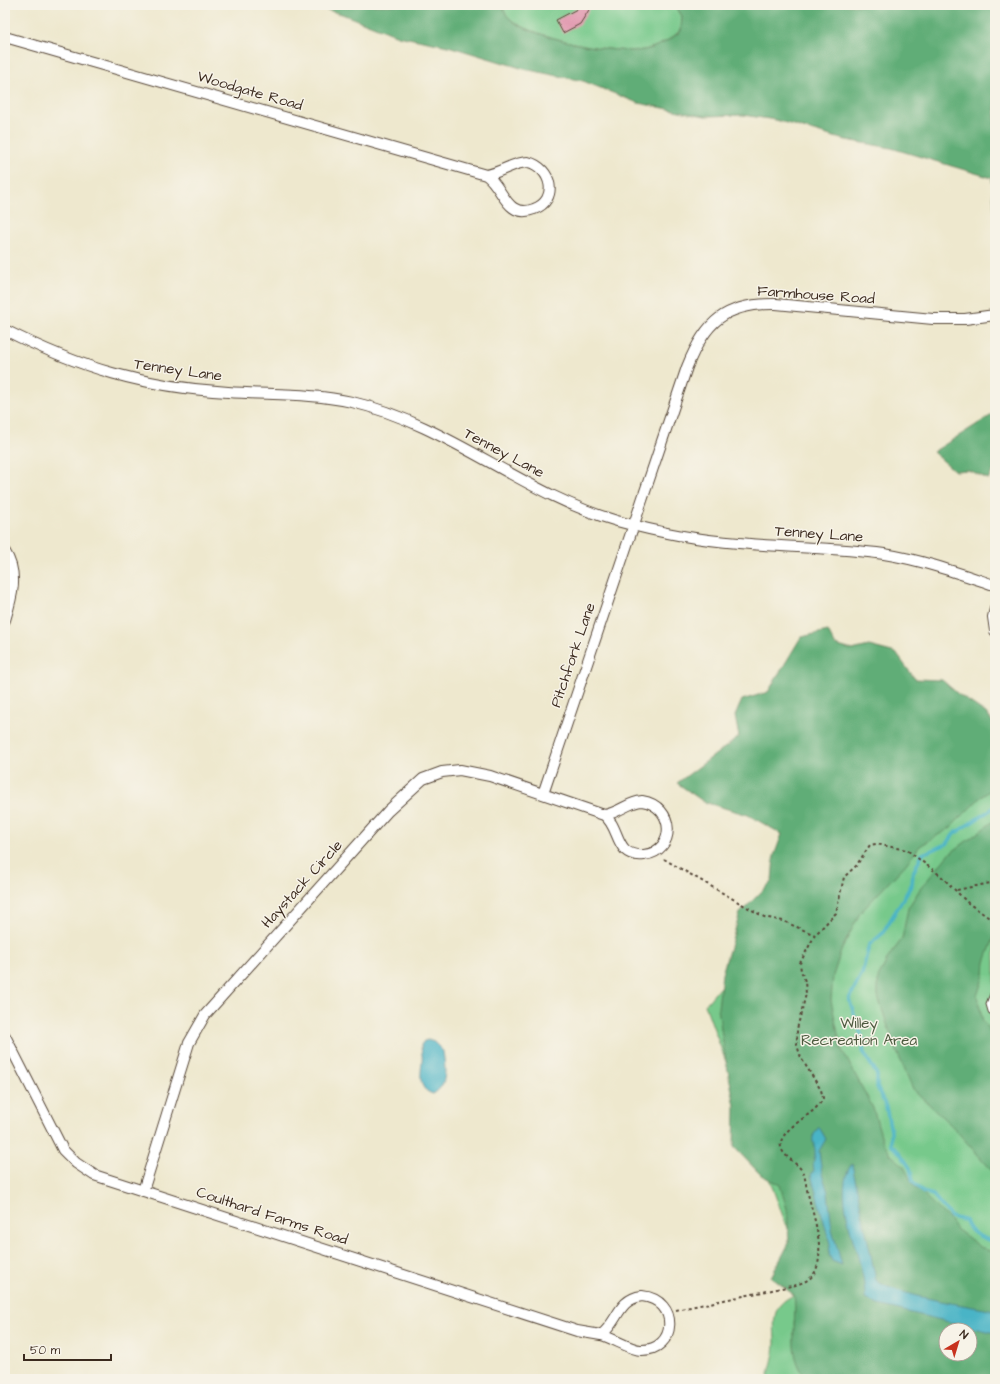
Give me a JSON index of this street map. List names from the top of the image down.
{
  "streets": {
    "street": [
      "Woodgate Road",
      "Farmhouse Road",
      "Tenney Lane",
      "Pitchfork Lane",
      "Haystack Circle",
      "Coulthard Farms Road"
    ]
  },
  "crossings": [
    ["Farmhouse Road", "Tenney Lane"],
    ["Farmhouse Road", "Pitchfork Lane"],
    ["Tenney Lane", "Pitchfork Lane"],
    ["Pitchfork Lane", "Haystack Circle"],
    ["Haystack Circle", "Coulthard Farms Road"]
  ],
  "parks": ["Willey Recreation Area"],
  "scale_bar": "50 m",
  "north": "top right"
}
